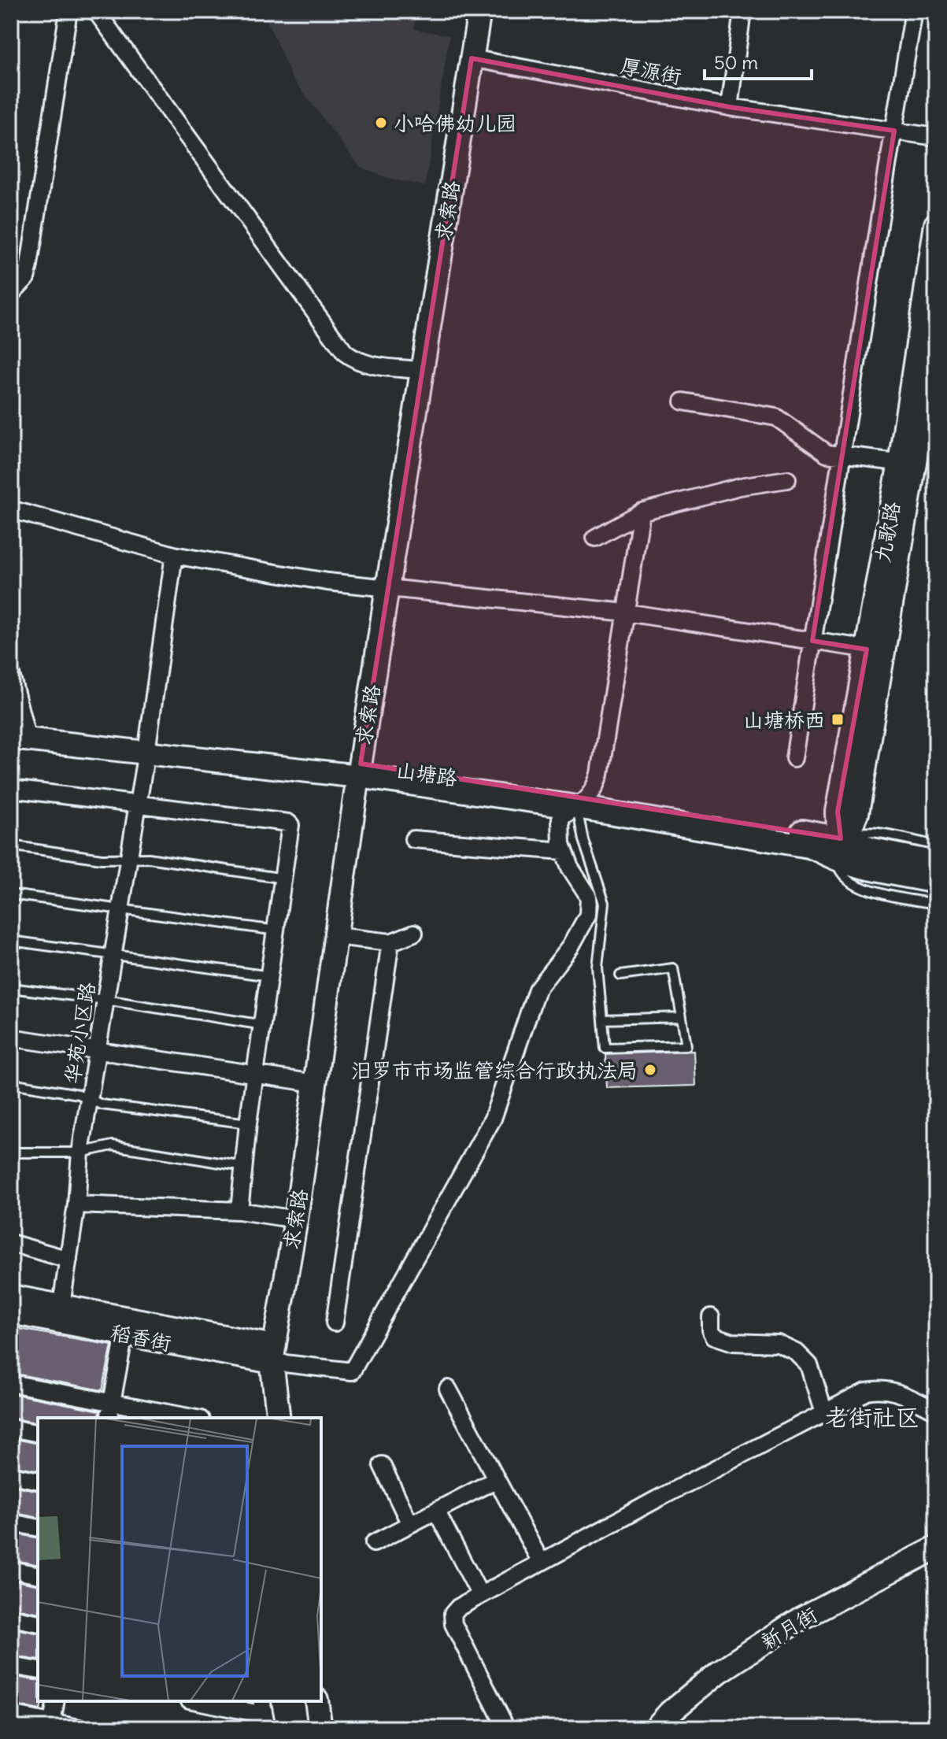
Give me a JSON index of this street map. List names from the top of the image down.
{
  "streets": {
    "street": [
      "厚源街",
      "求索路",
      "九歌路",
      "山塘路",
      "华苑小区路",
      "稻香街",
      "新月街"
    ]
  },
  "crossings": [
    ["厚源街", "求索路"],
    ["求索路", "山塘路"],
    ["求索路", "稻香街"],
    ["九歌路", "山塘路"],
    ["山塘路", "华苑小区路"],
    ["华苑小区路", "稻香街"]
  ],
  "districts": ["老街社区"],
  "places": {
    "other": ["小哈佛幼儿园", "汨罗市市场监管综合行政执法局"],
    "transit": ["山塘桥西"]
  },
  "scale_bar": "50 m"
}
